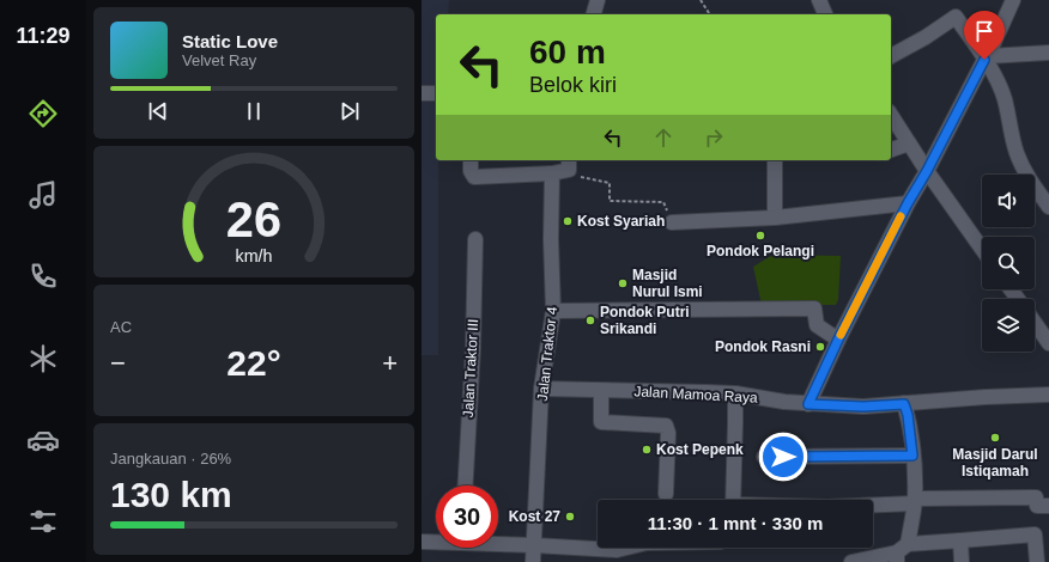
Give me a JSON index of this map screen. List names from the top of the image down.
{
  "streets": {
    "street": ["Jalan Traktor 4", "Jalan Traktor III", "Jalan Mamoa Raya"]
  },
  "crossings": [
    ["Jalan Traktor 4", "Jalan Mamoa Raya"]
  ],
  "places": [
    "Kost Syariah",
    "Pondok Pelangi",
    "Masjid Nurul Ismi",
    "Pondok Putri Srikandi",
    "Pondok Rasni",
    "Masjid Darul Istiqamah",
    "Kost Pepenk",
    "Kost 27"
  ],
  "page": {
    "tabs": "11:29",
    "turn": ["60 m", "Belok kiri"],
    "song": ["Static Love", "Velvet Ray"],
    "tile": [
      "AC",
      ["Jangkauan · 26%", "130 km"]
    ],
    "heat": ["−", "22°", "+"],
    "limit": "30",
    "trip": "11:30 · 1 mnt · 330 m",
    "gauge": ["26", "km/h"]
  }
}
